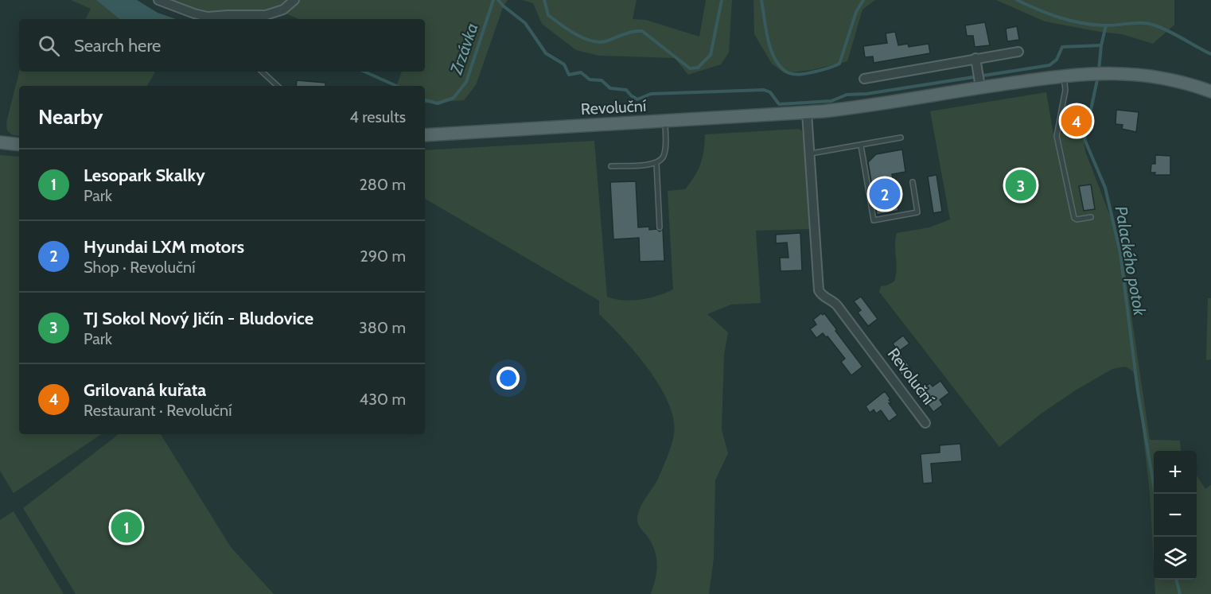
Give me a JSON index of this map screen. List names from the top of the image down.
{
  "streets": {
    "main road": ["Revoluční"]
  },
  "water": ["Zrzávka", "Palackého potok"],
  "page": {
    "search": "Search here",
    "heading": ["Nearby", "4 results"],
    "pins": [
      "4",
      "3",
      "2",
      "1"
    ],
    "list": [
      {
        "mark": "1",
        "name": "Lesopark Skalky",
        "note": "Park",
        "value": "280 m"
      },
      {
        "mark": "2",
        "name": "Hyundai LXM motors",
        "note": "Shop · Revoluční",
        "value": "290 m"
      },
      {
        "mark": "3",
        "name": "TJ Sokol Nový Jičín - Bludovice",
        "note": "Park",
        "value": "380 m"
      },
      {
        "mark": "4",
        "name": "Grilovaná kuřata",
        "note": "Restaurant · Revoluční",
        "value": "430 m"
      }
    ],
    "map_buttons": ["+", "−"]
  }
}
